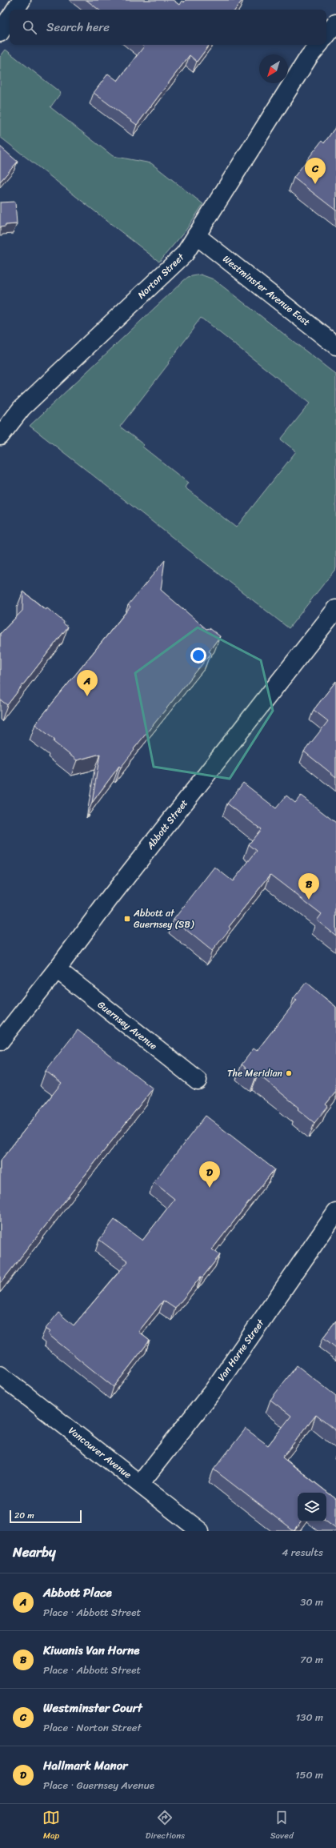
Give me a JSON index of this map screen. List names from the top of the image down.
{
  "streets": {
    "street": [
      "Norton Street",
      "Westminster Avenue East",
      "Abbott Street",
      "Guernsey Avenue",
      "Van Horne Street",
      "Vancouver Avenue"
    ]
  },
  "crossings": [
    ["Norton Street", "Westminster Avenue East"],
    ["Abbott Street", "Guernsey Avenue"],
    ["Van Horne Street", "Vancouver Avenue"]
  ],
  "places": {
    "transit": ["Abbott at Guernsey (SB)"],
    "other": ["The Meridian"]
  },
  "scale_bar": "20 m",
  "north": "bottom left",
  "page": {
    "search": "Search here",
    "pins": [
      "C",
      "A",
      "B",
      "D"
    ],
    "scale": "20 m",
    "heading": ["Nearby", "4 results"],
    "list": [
      {
        "mark": "A",
        "name": "Abbott Place",
        "note": "Place · Abbott Street",
        "value": "30 m"
      },
      {
        "mark": "B",
        "name": "Kiwanis Van Horne",
        "note": "Place · Abbott Street",
        "value": "70 m"
      },
      {
        "mark": "C",
        "name": "Westminster Court",
        "note": "Place · Norton Street",
        "value": "130 m"
      },
      {
        "mark": "D",
        "name": "Hallmark Manor",
        "note": "Place · Guernsey Avenue",
        "value": "150 m"
      }
    ],
    "nav": ["Map", "Directions", "Saved"]
  }
}
